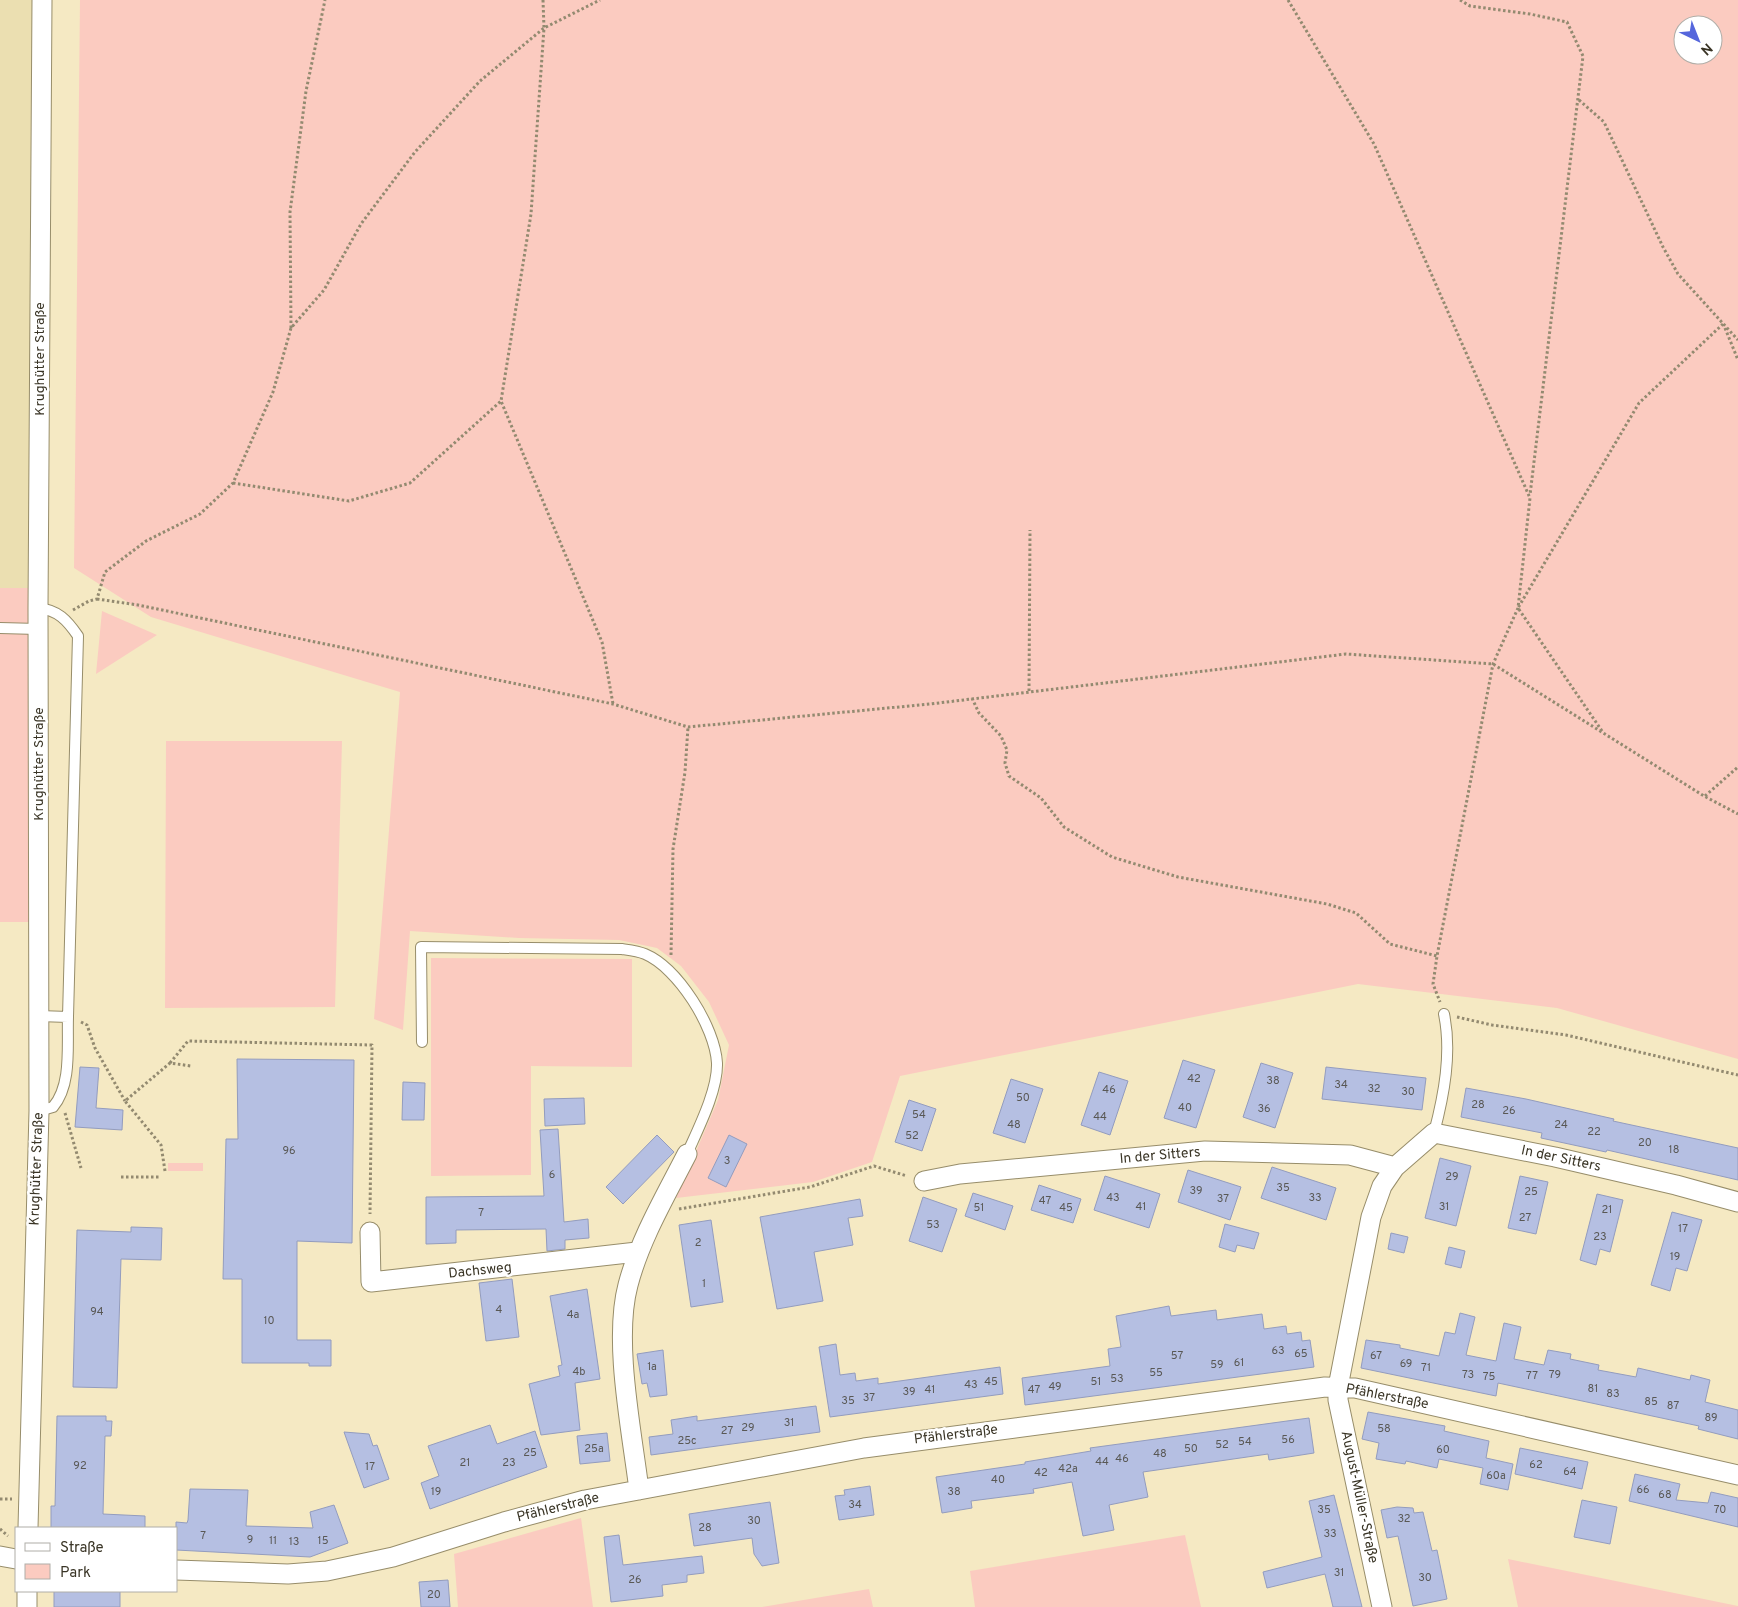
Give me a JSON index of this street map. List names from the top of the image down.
{
  "streets": {
    "street": [
      "Krughütter Straße",
      "In der Sitters",
      "Dachsweg",
      "Pfählerstraße",
      "August-Müller-Straße"
    ]
  },
  "crossings": [
    ["Pfählerstraße", "August-Müller-Straße"]
  ],
  "house_numbers": [
    "42",
    "38",
    "34",
    "32",
    "46",
    "30",
    "50",
    "28",
    "40",
    "36",
    "26",
    "54",
    "44",
    "48",
    "24",
    "22",
    "52",
    "20",
    "18",
    "96",
    "3",
    "6",
    "29",
    "35",
    "39",
    "25",
    "43",
    "33",
    "37",
    "47",
    "41",
    "31",
    "51",
    "45",
    "21",
    "7",
    "27",
    "53",
    "17",
    "23",
    "2",
    "19",
    "1",
    "4",
    "94",
    "4a",
    "10",
    "63",
    "65",
    "57",
    "67",
    "61",
    "69",
    "59",
    "1a",
    "71",
    "4b",
    "55",
    "73",
    "79",
    "77",
    "75",
    "53",
    "45",
    "51",
    "43",
    "49",
    "81",
    "41",
    "47",
    "39",
    "83",
    "37",
    "35",
    "85",
    "87",
    "89",
    "31",
    "29",
    "58",
    "27",
    "56",
    "25c",
    "54",
    "52",
    "25a",
    "50",
    "60",
    "25",
    "48",
    "46",
    "44",
    "21",
    "23",
    "62",
    "92",
    "17",
    "42a",
    "64",
    "42",
    "60a",
    "40",
    "66",
    "19",
    "38",
    "68",
    "34",
    "35",
    "70",
    "32",
    "30",
    "28",
    "33",
    "7",
    "9",
    "11",
    "15",
    "13",
    "31",
    "30",
    "26",
    "20"
  ],
  "legend": ["Straße", "Park"],
  "north": "bottom right"
}
